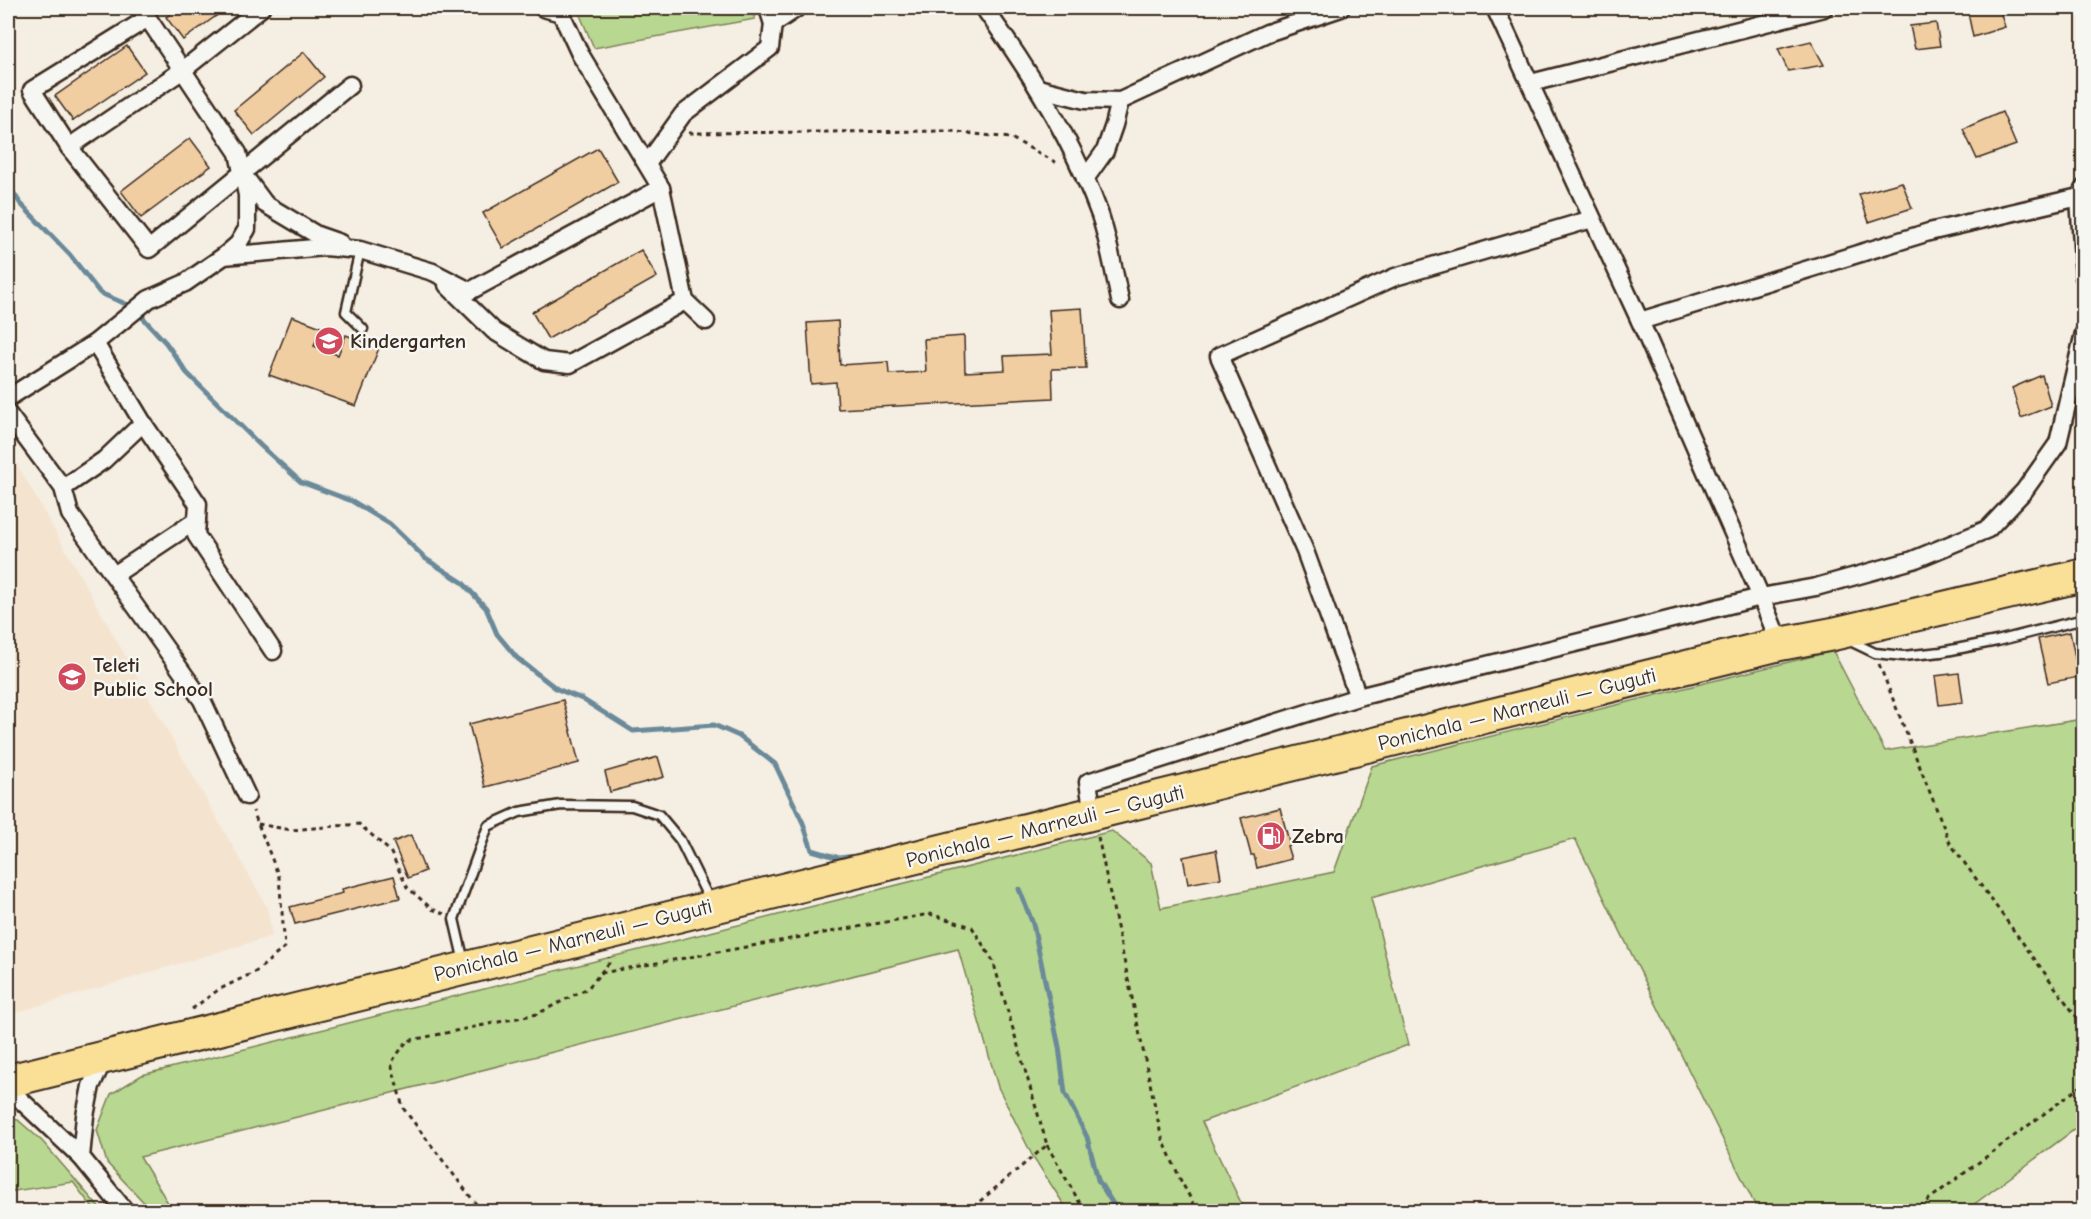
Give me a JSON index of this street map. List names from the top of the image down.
{
  "streets": {
    "highway": ["Ponichala — Marneuli — Guguti"]
  },
  "places": {
    "school or university": ["Kindergarten", "Teleti Public School"],
    "fuel station": ["Zebra"]
  }
}
